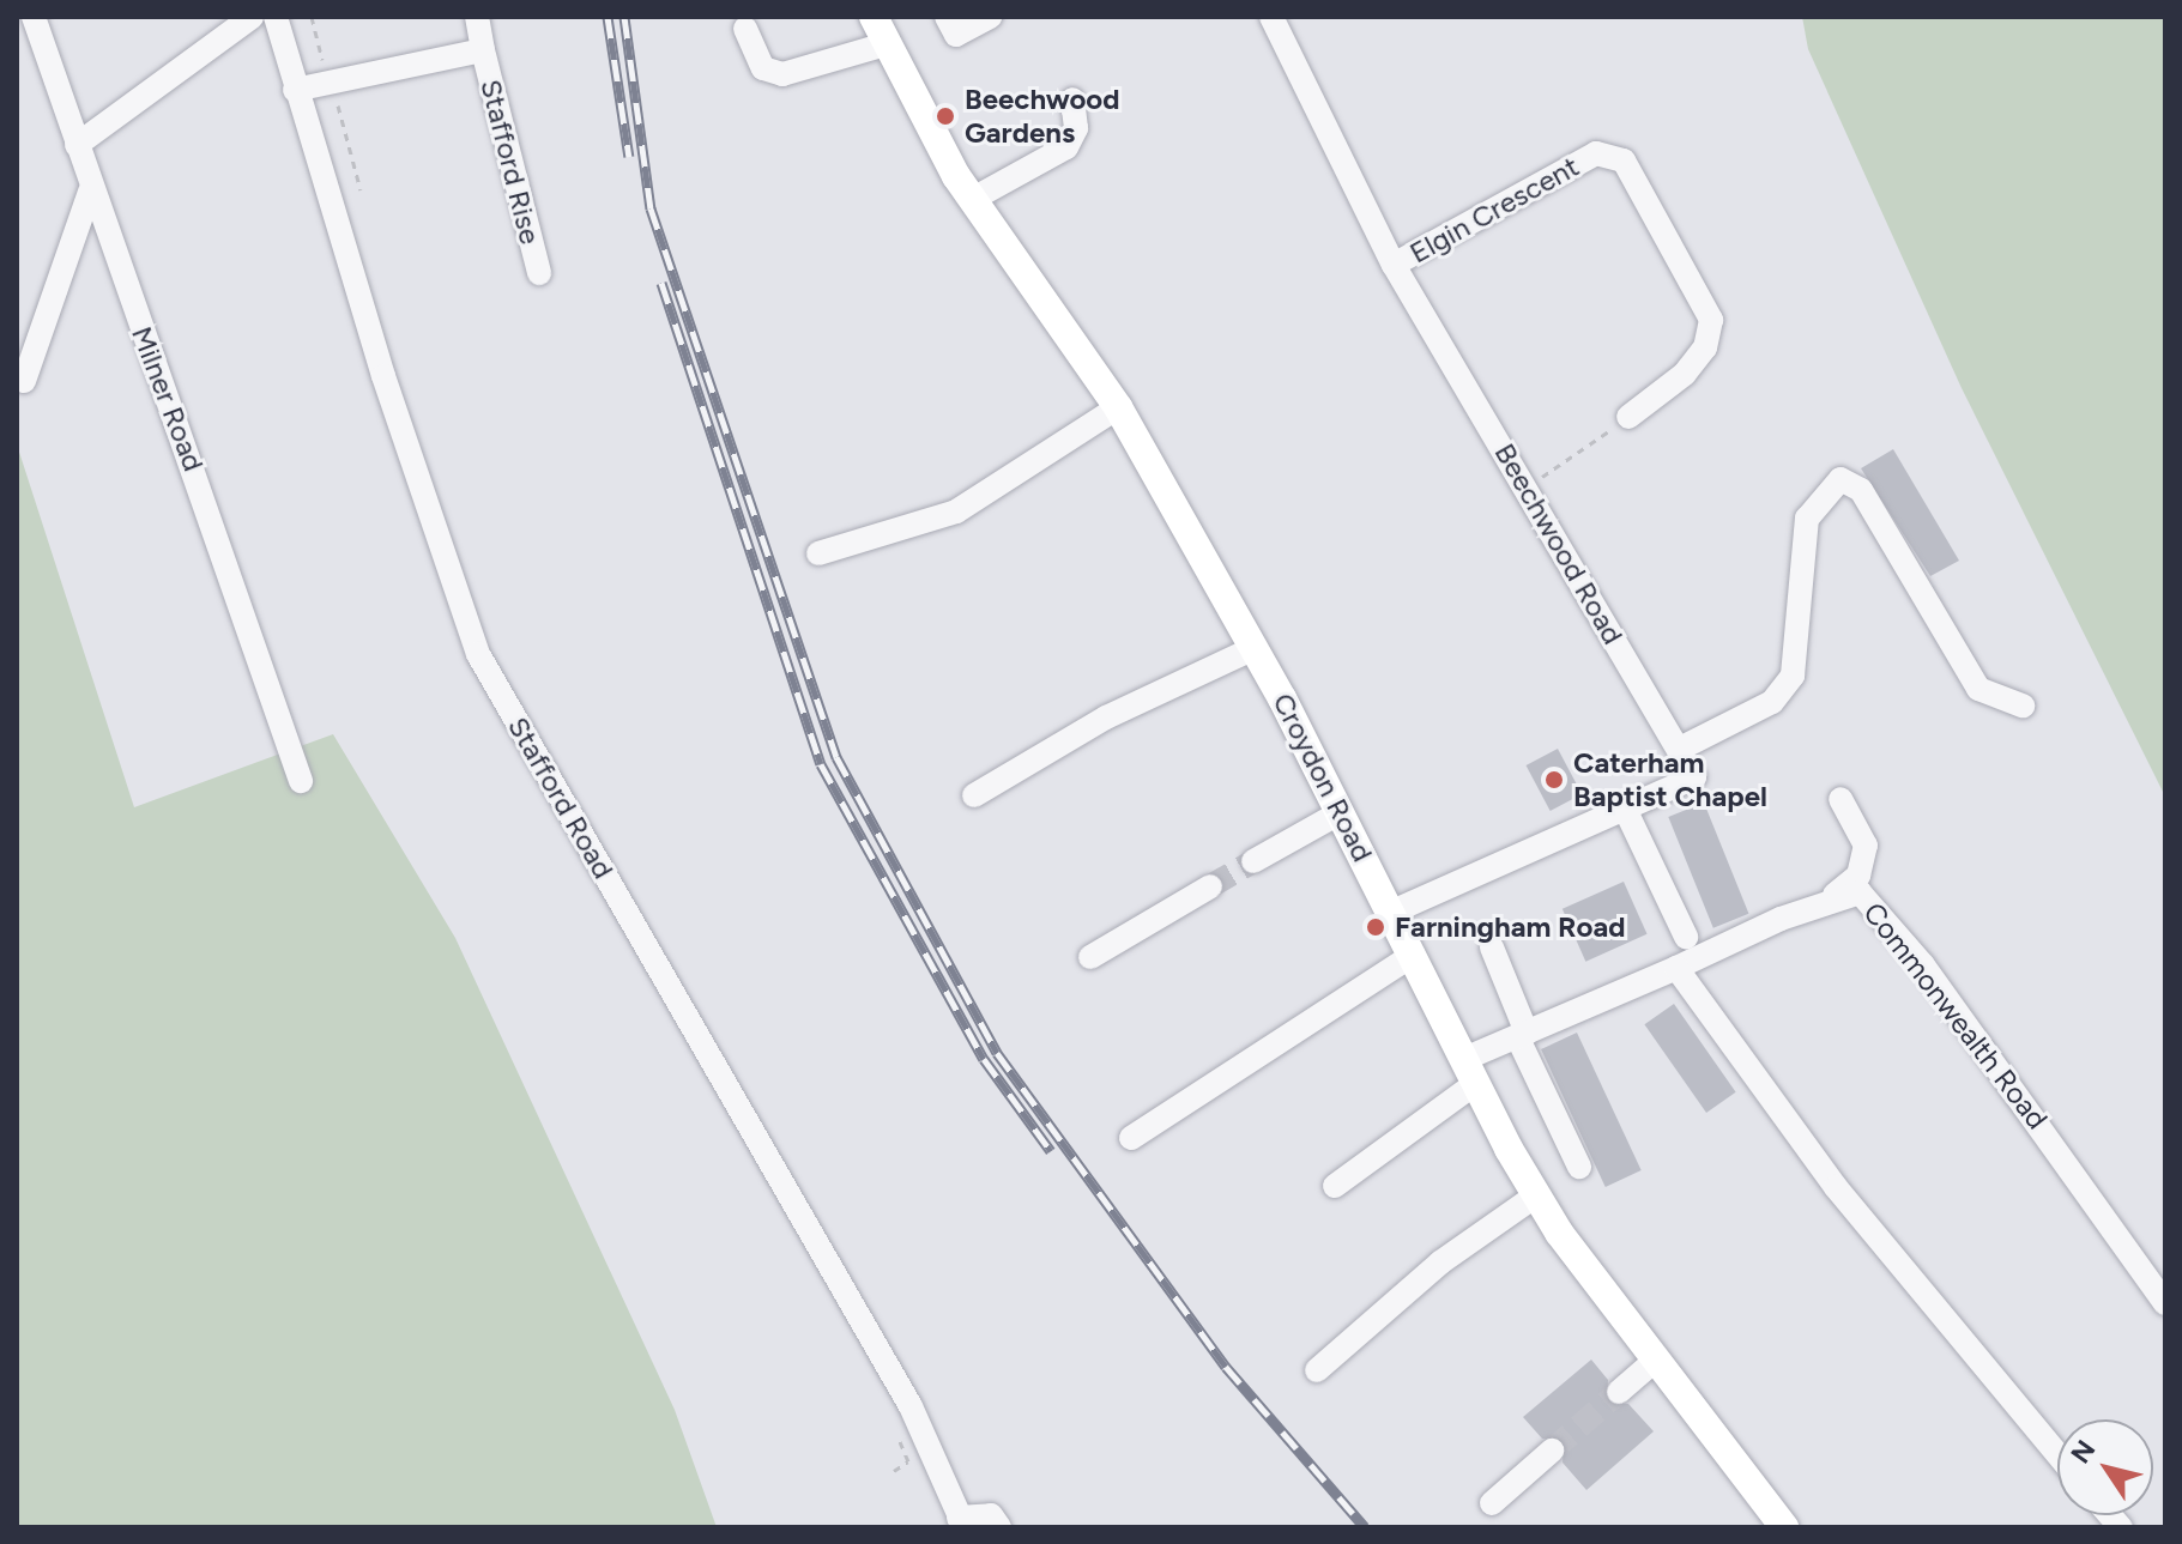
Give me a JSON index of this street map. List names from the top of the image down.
{
  "streets": {
    "main road": ["Croydon Road"],
    "street": [
      "Stafford Rise",
      "Elgin Crescent",
      "Milner Road",
      "Beechwood Road",
      "Stafford Road",
      "Commonwealth Road"
    ]
  },
  "crossings": [
    ["Stafford Rise", "Stafford Road"],
    ["Elgin Crescent", "Beechwood Road"]
  ],
  "places": ["Beechwood Gardens", "Caterham Baptist Chapel", "Farningham Road"],
  "north": "top left"
}
